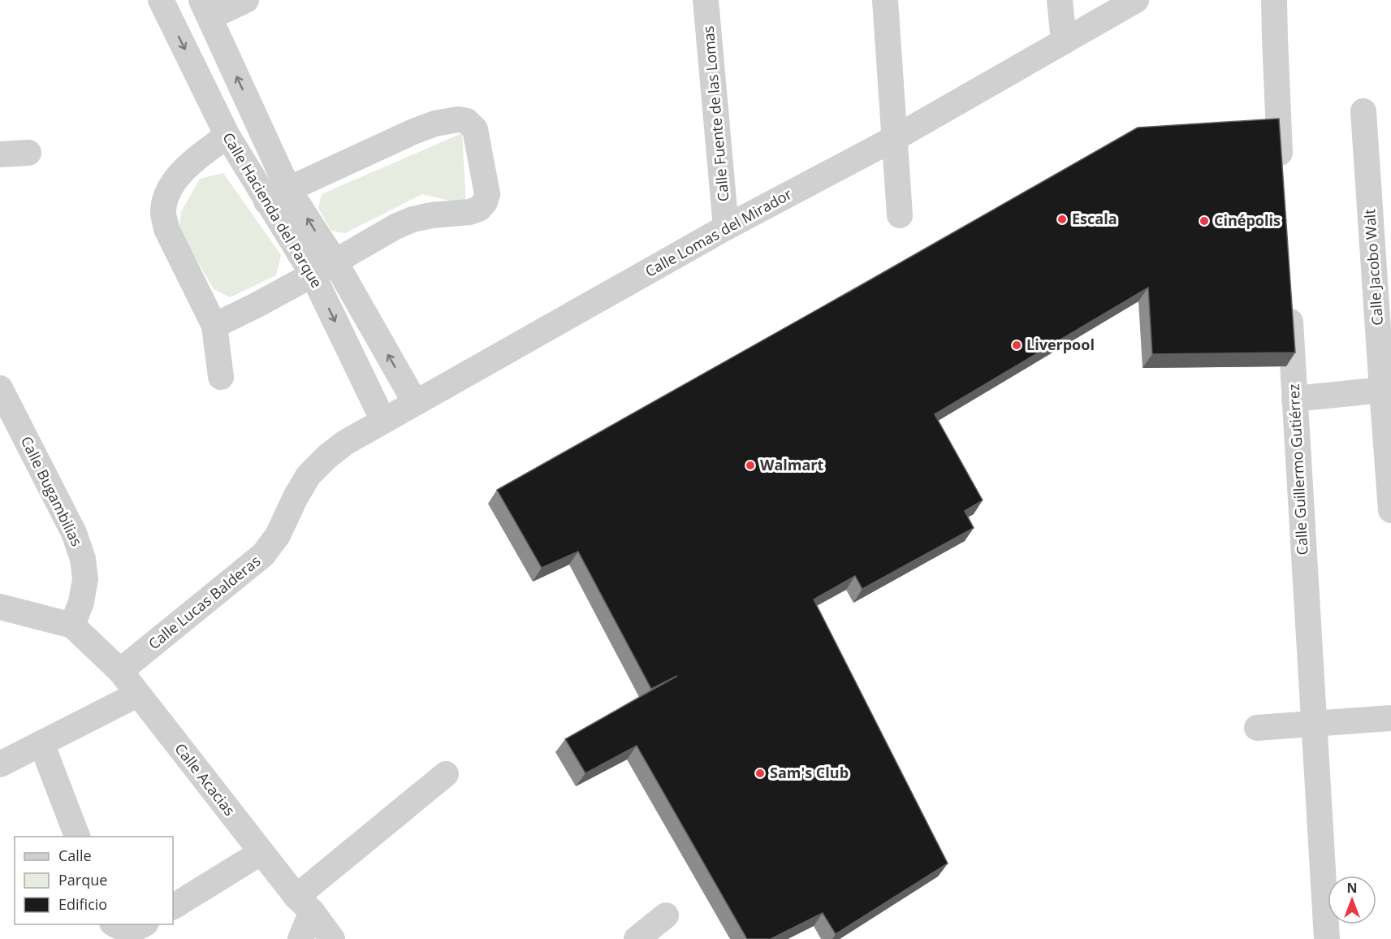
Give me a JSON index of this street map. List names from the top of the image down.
{
  "streets": {
    "street": [
      "Calle Fuente de las Lomas",
      "Calle Hacienda del Parque",
      "Calle Lomas del Mirador",
      "Calle Jacobo Walt",
      "Calle Guillermo Gutiérrez",
      "Calle Bugambilias",
      "Calle Lucas Balderas",
      "Calle Acacias"
    ]
  },
  "crossings": [
    ["Calle Fuente de las Lomas", "Calle Lomas del Mirador"],
    ["Calle Hacienda del Parque", "Calle Lomas del Mirador"],
    ["Calle Lomas del Mirador", "Calle Lucas Balderas"],
    ["Calle Bugambilias", "Calle Acacias"],
    ["Calle Lucas Balderas", "Calle Acacias"]
  ],
  "places": [
    "Escala",
    "Cinépolis",
    "Liverpool",
    "Walmart",
    "Sam's Club"
  ],
  "legend": ["Calle", "Parque", "Edificio"],
  "north": "top"
}
